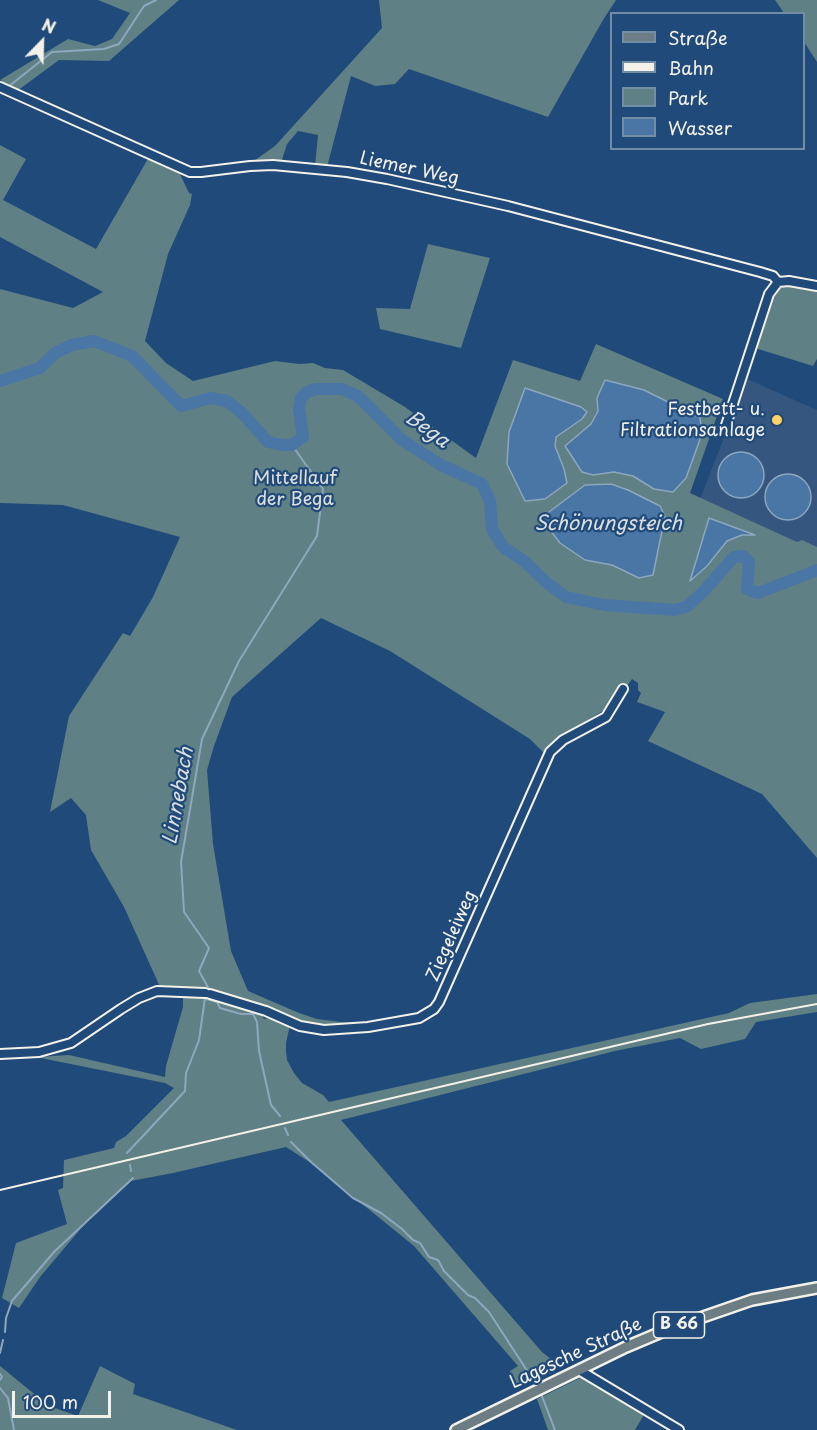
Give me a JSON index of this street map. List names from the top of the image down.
{
  "streets": {
    "main road": ["B 66", "Lagesche Straße"],
    "street": ["Liemer Weg", "Ziegeleiweg"]
  },
  "water": ["Bega", "Schönungsteich", "Linnebach"],
  "parks": ["Mittellauf der Bega"],
  "places": ["Festbett- u. Filtrationsanlage"],
  "legend": [
    "Straße",
    "Bahn",
    "Park",
    "Wasser"
  ],
  "scale_bar": "100 m",
  "north": "top right"
}
